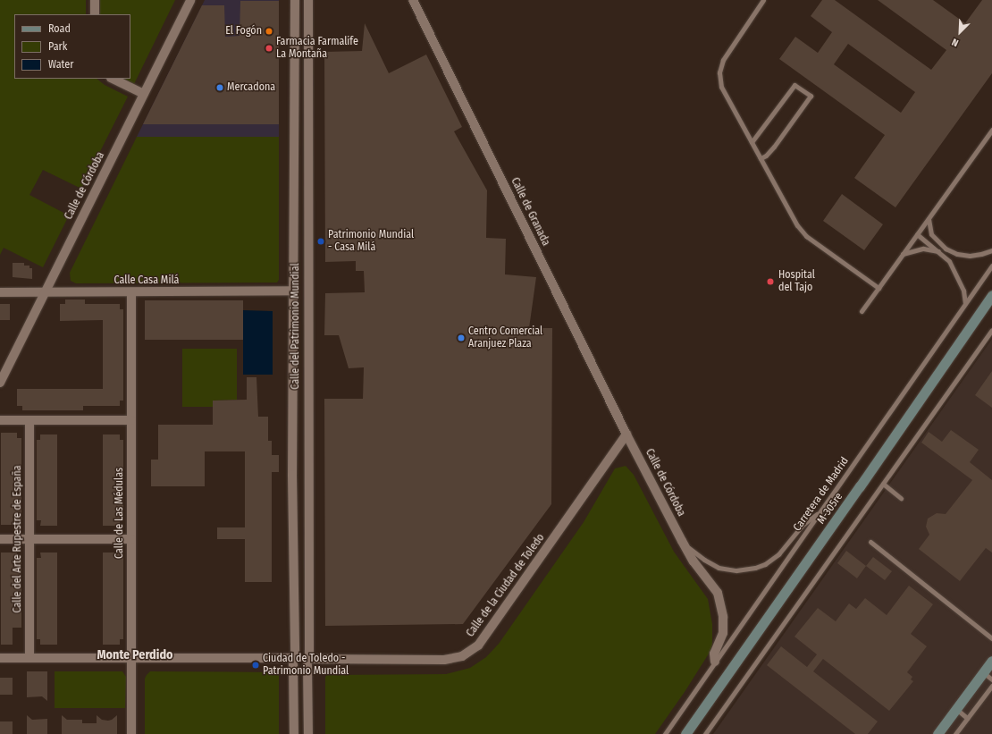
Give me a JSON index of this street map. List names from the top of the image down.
{
  "streets": {
    "main road": ["M-305re"],
    "street": [
      "Calle de Córdoba",
      "Calle de Granada",
      "Calle Casa Milá",
      "Calle del Patrimonio Mundial",
      "Calle de Las Médulas",
      "Calle del Arte Rupestre de España",
      "Calle de la Ciudad de Toledo"
    ],
    "lane": ["Carretera de Madrid"]
  },
  "crossings": [
    ["Calle de Córdoba", "Calle de Granada"],
    ["Calle de Córdoba", "Calle Casa Milá"],
    ["Calle de Córdoba", "Carretera de Madrid"],
    ["Calle de Córdoba", "Calle de la Ciudad de Toledo"],
    ["Calle de Granada", "Calle de la Ciudad de Toledo"],
    ["Calle Casa Milá", "Calle del Patrimonio Mundial"],
    ["Calle Casa Milá", "Calle de Las Médulas"],
    ["Calle del Patrimonio Mundial", "Calle de la Ciudad de Toledo"]
  ],
  "districts": ["Monte Perdido"],
  "places": [
    "El Fogón",
    "Farmacia Farmalife La Montaña",
    "Mercadona",
    "Patrimonio Mundial - Casa Milá",
    "Hospital del Tajo",
    "Centro Comercial Aranjuez Plaza",
    "Ciudad de Toledo - Patrimonio Mundial"
  ],
  "legend": ["Road", "Park", "Water"],
  "north": "bottom left"
}
